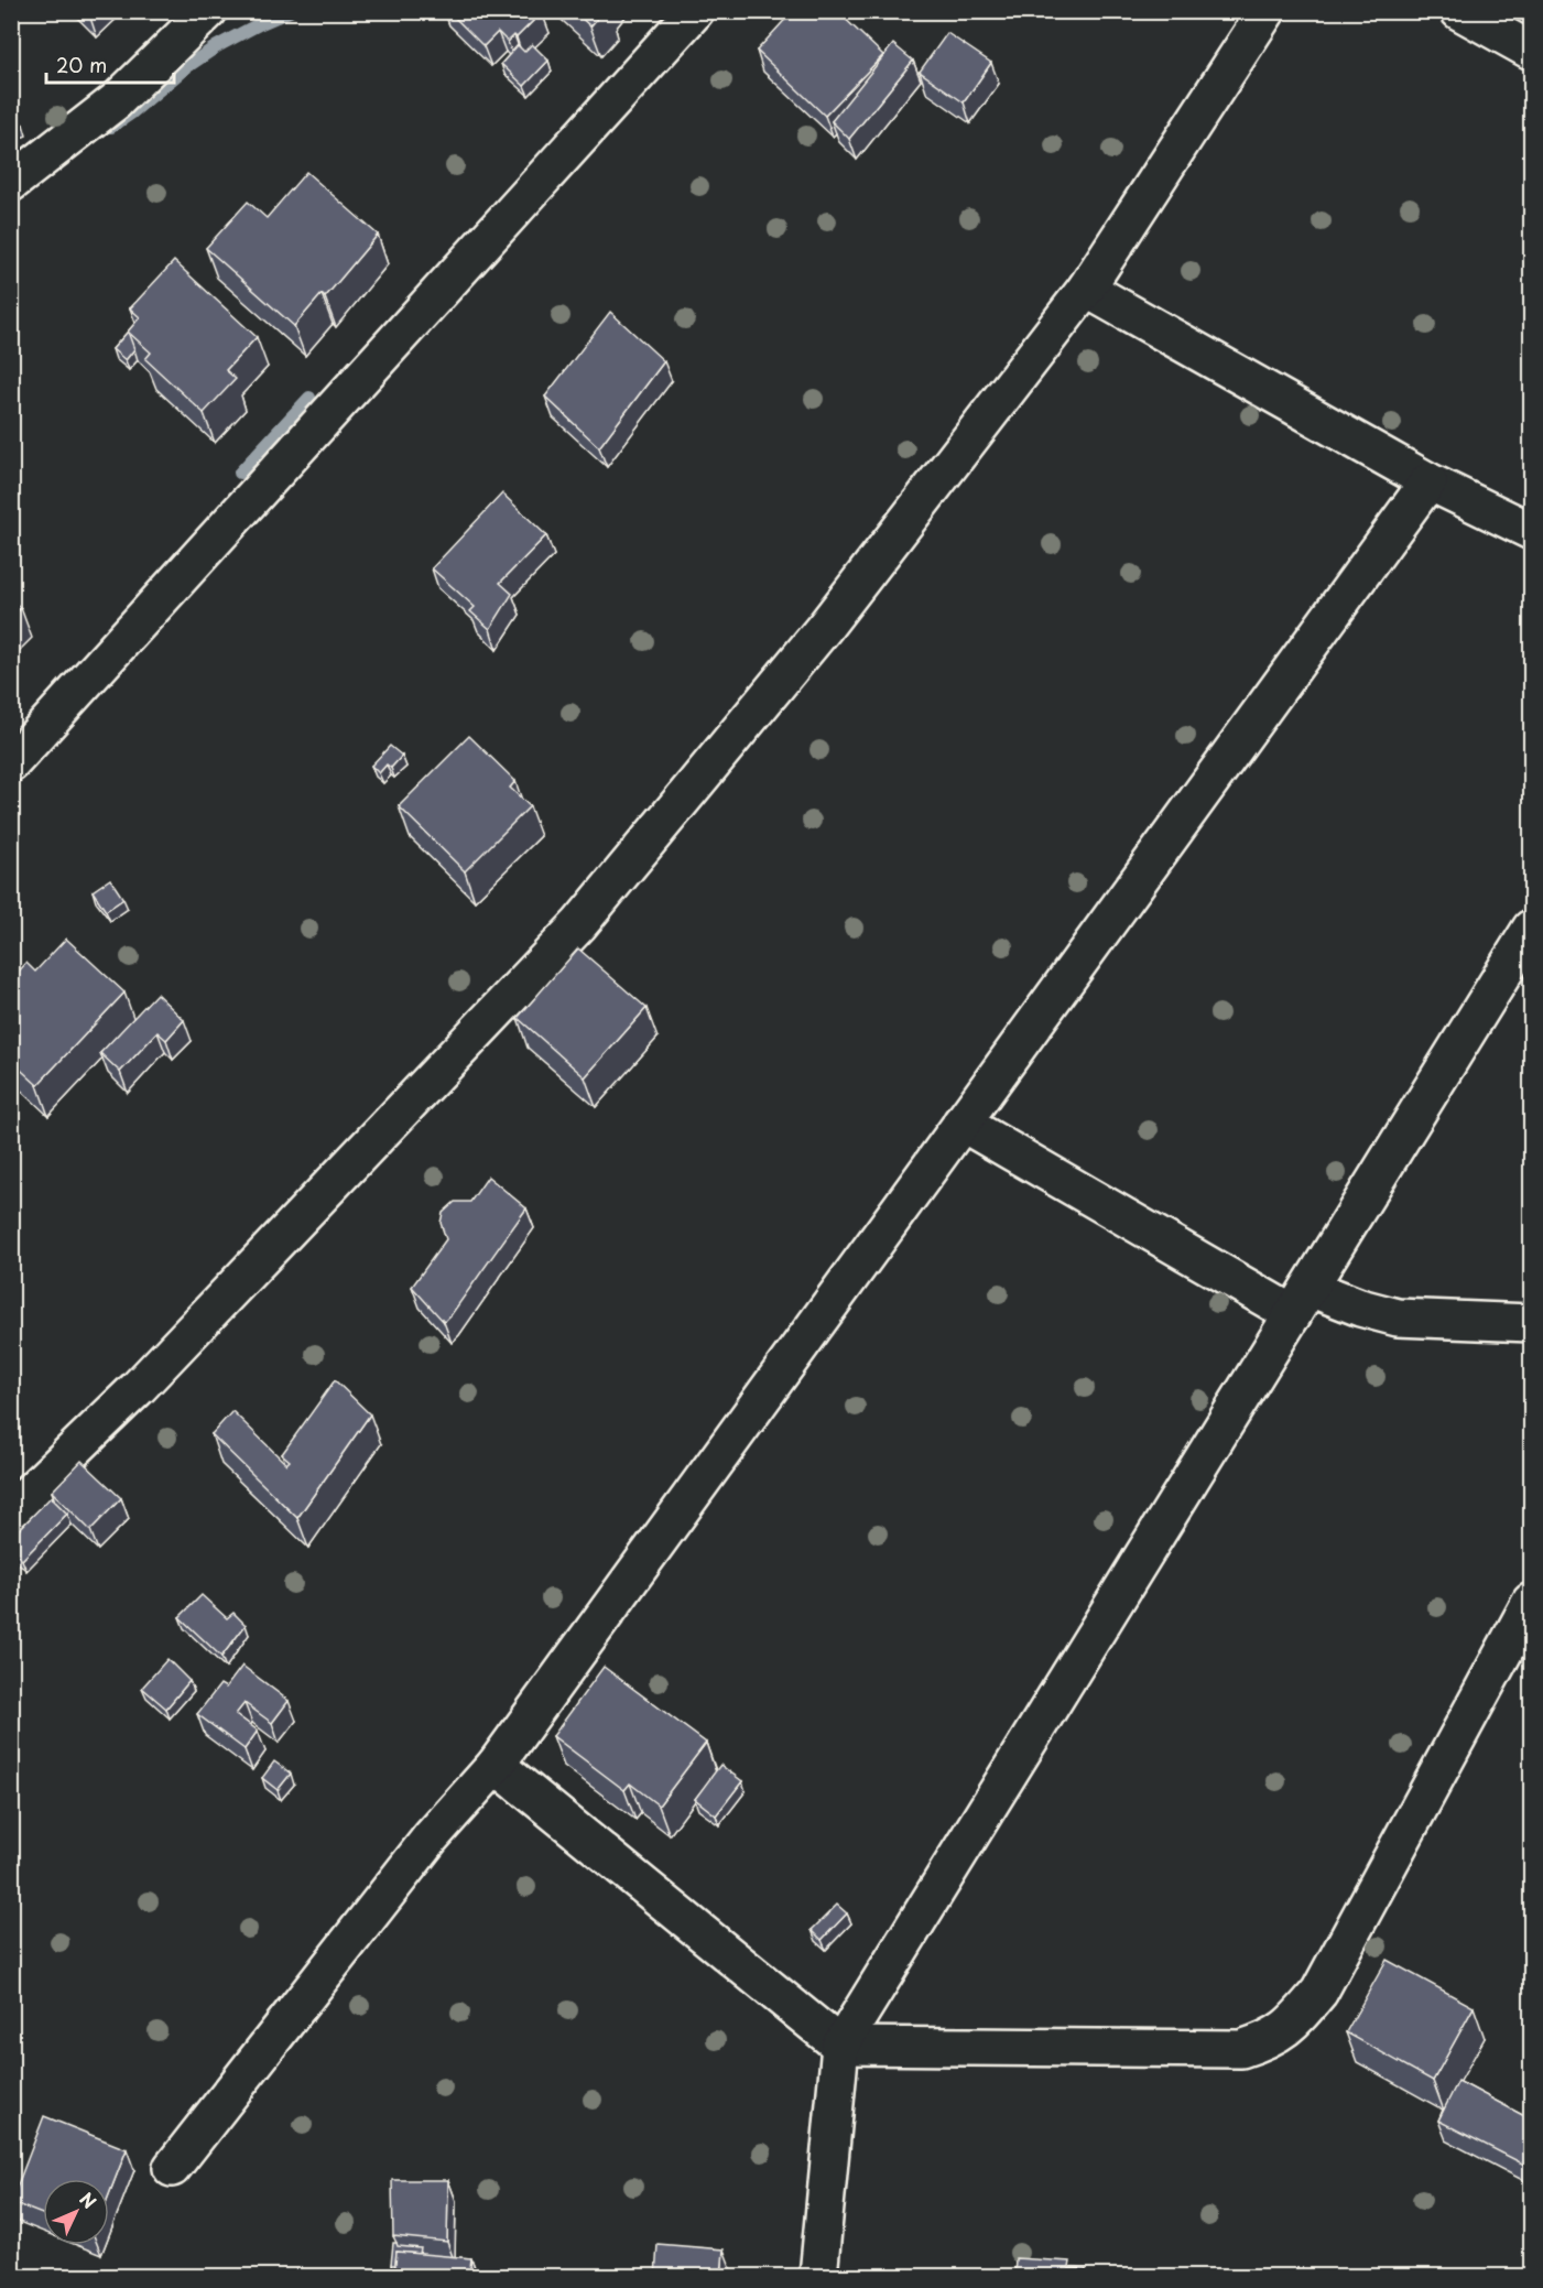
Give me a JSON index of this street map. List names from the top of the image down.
{
  "scale_bar": "20 m",
  "north": "top right"
}
